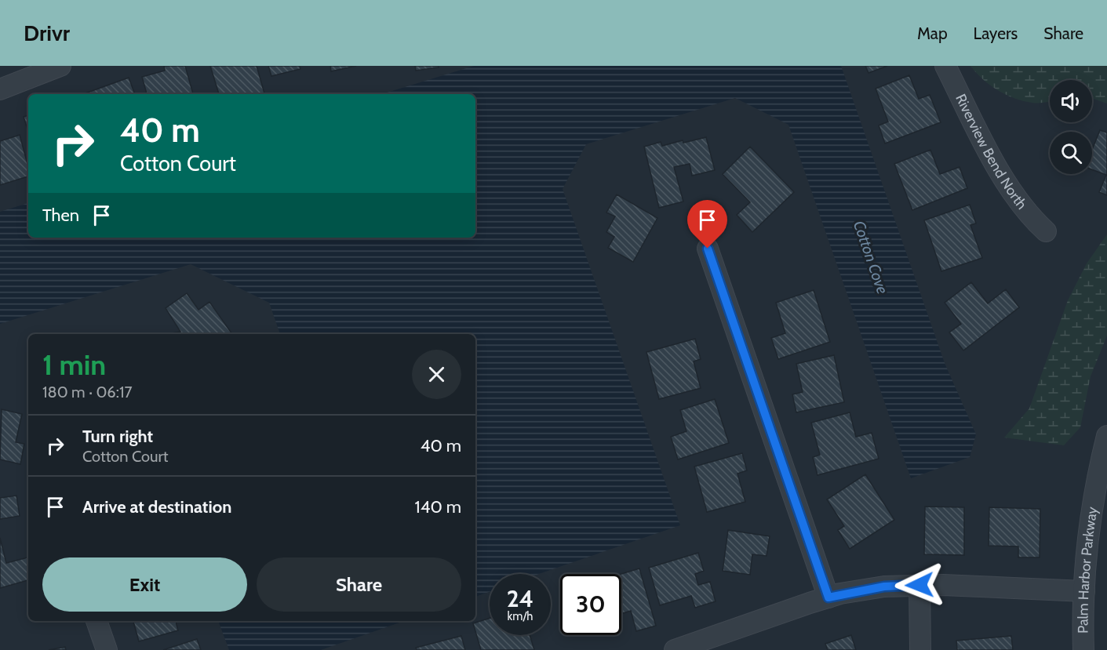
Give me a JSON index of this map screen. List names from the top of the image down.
{
  "streets": {
    "street": ["Riverview Bend North", "Palm Harbor Parkway"]
  },
  "water": ["Cotton Cove"],
  "page": {
    "header": "Drivr",
    "nav": ["Map", "Layers", "Share"],
    "turn": ["40 m", "Cotton Court"],
    "then": "Then",
    "heading": ["1 min", "180 m · 06:17"],
    "list": [
      {
        "name": "Turn right",
        "note": "Cotton Court",
        "value": "40 m"
      },
      {
        "name": "Arrive at destination",
        "value": "140 m"
      }
    ],
    "buttons": ["Exit", "Share"],
    "speed": "24 km/h",
    "limit": "30"
  }
}
